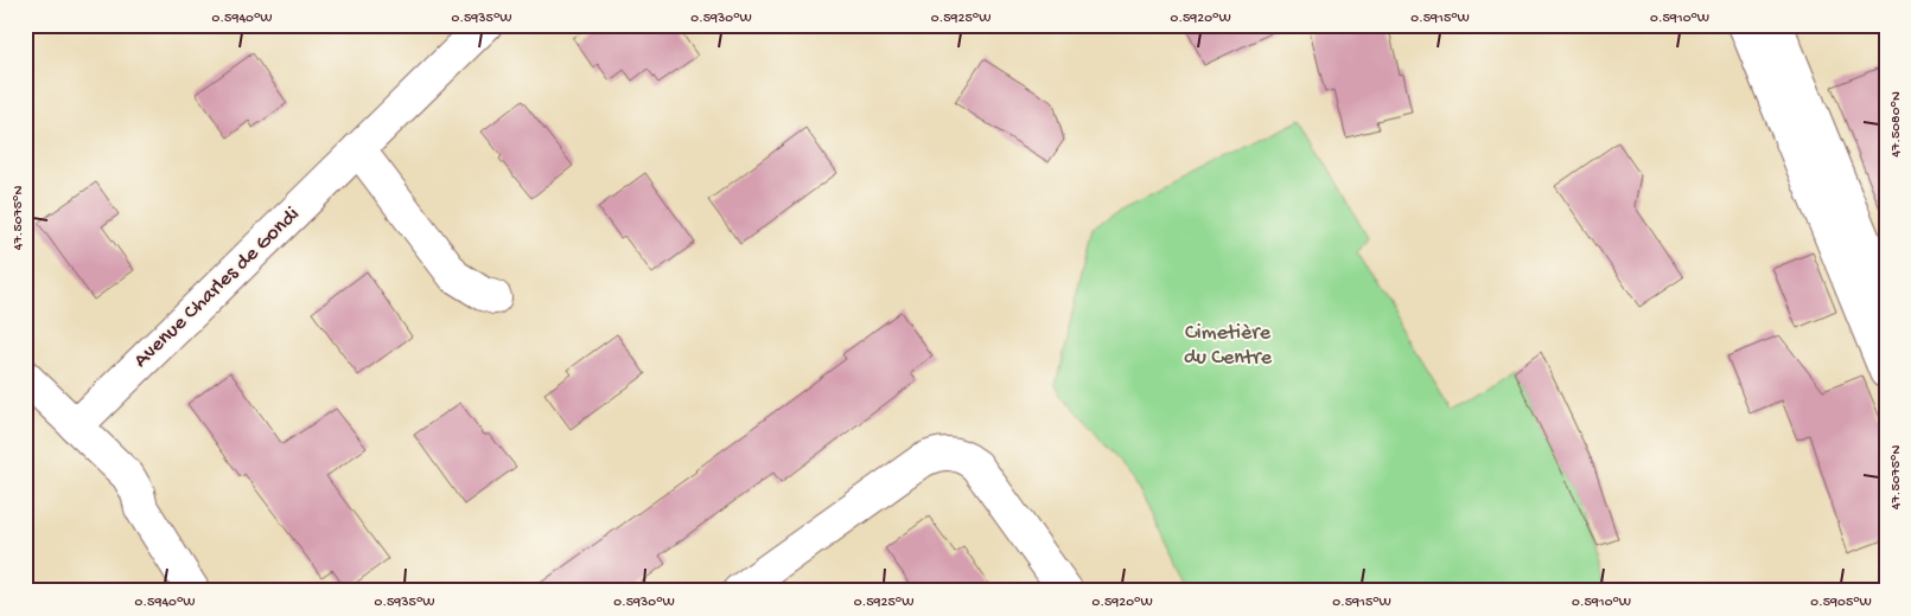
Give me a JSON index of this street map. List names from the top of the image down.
{
  "streets": {
    "street": ["Avenue Charles de Gondi"]
  },
  "parks": ["Cimetière du Centre"],
  "coordinates": [
    "0.5940°W",
    "0.5935°W",
    "0.5930°W",
    "0.5925°W",
    "0.5920°W",
    "0.5915°W",
    "0.5910°W",
    "47.5080°N",
    "47.5075°N",
    "0.5905°W"
  ]
}
